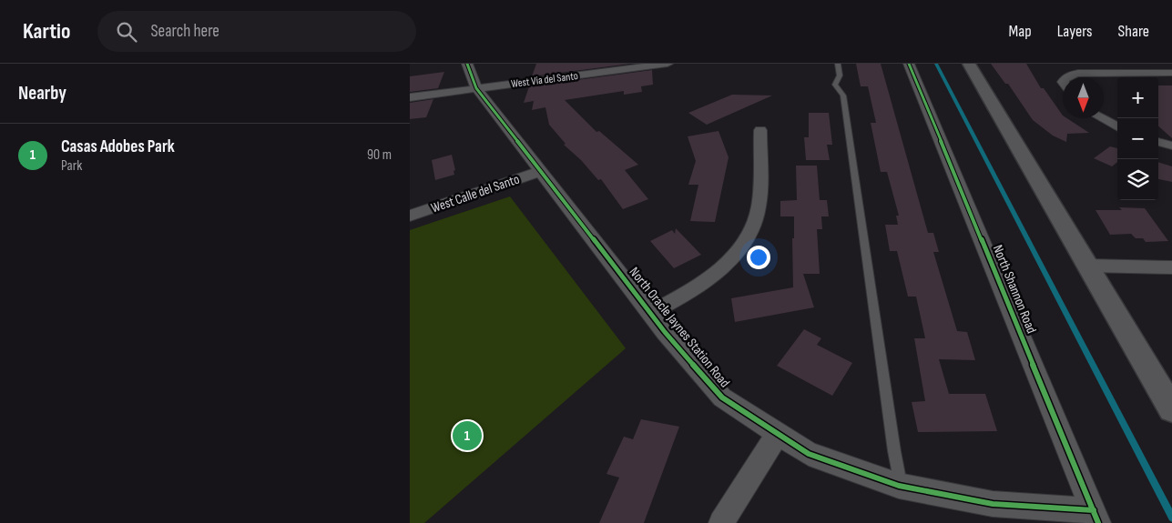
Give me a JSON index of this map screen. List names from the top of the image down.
{
  "streets": {
    "street": [
      "West Via del Santo",
      "West Calle del Santo",
      "North Shannon Road",
      "North Oracle Jaynes Station Road"
    ]
  },
  "crossings": [
    ["West Via del Santo", "North Oracle Jaynes Station Road"],
    ["West Calle del Santo", "North Oracle Jaynes Station Road"],
    ["North Shannon Road", "North Oracle Jaynes Station Road"]
  ],
  "north": "bottom",
  "page": {
    "header": "Kartio",
    "search": "Search here",
    "nav": ["Map", "Layers", "Share"],
    "heading": "Nearby",
    "map_buttons": ["+", "−"],
    "list": [
      {
        "mark": "1",
        "name": "Casas Adobes Park",
        "note": "Park",
        "value": "90 m"
      }
    ],
    "pins": "1"
  }
}
